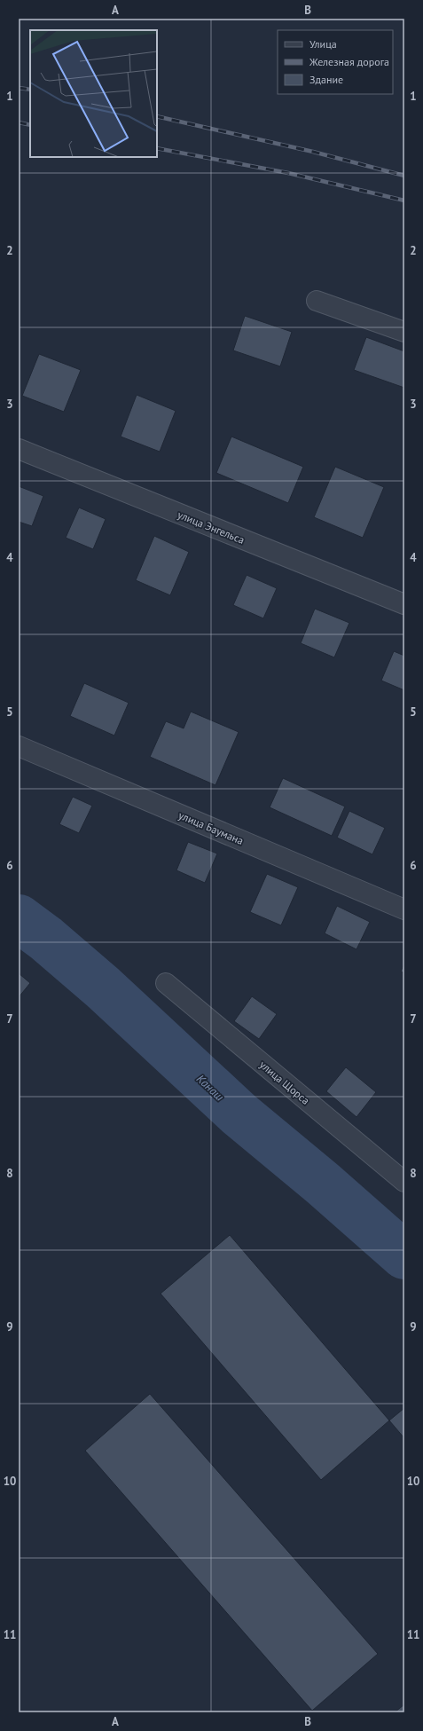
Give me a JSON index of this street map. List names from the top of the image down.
{
  "streets": {
    "street": ["улица Энгельса", "улица Баумана", "улица Щорса"]
  },
  "water": ["Канаш"],
  "legend": ["Улица", "Железная дорога", "Здание"],
  "grid": {
    "columns": ["A", "B"],
    "rows": [
      "1",
      "2",
      "3",
      "4",
      "5",
      "6",
      "7",
      "8",
      "9",
      "10",
      "11"
    ]
  }
}
